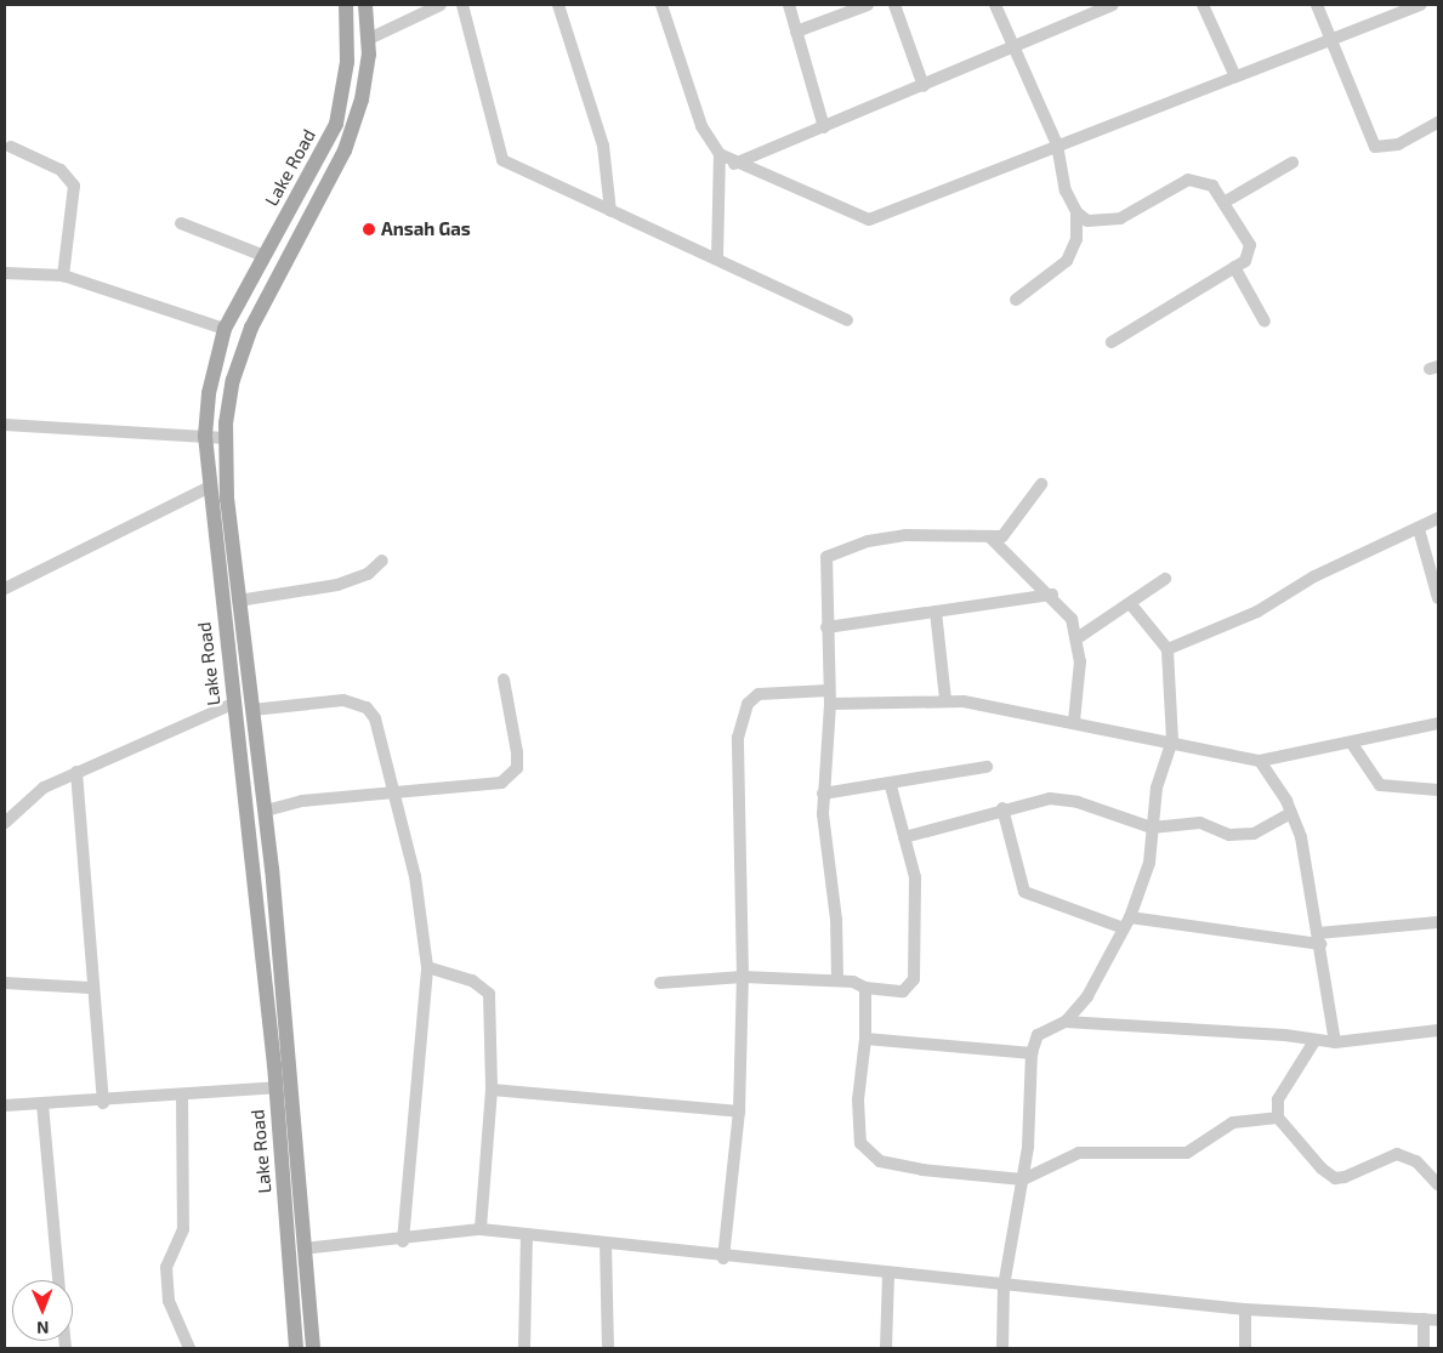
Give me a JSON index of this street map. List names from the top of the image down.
{
  "streets": {
    "main road": ["Lake Road"]
  },
  "places": ["Ansah Gas"],
  "north": "bottom"
}
